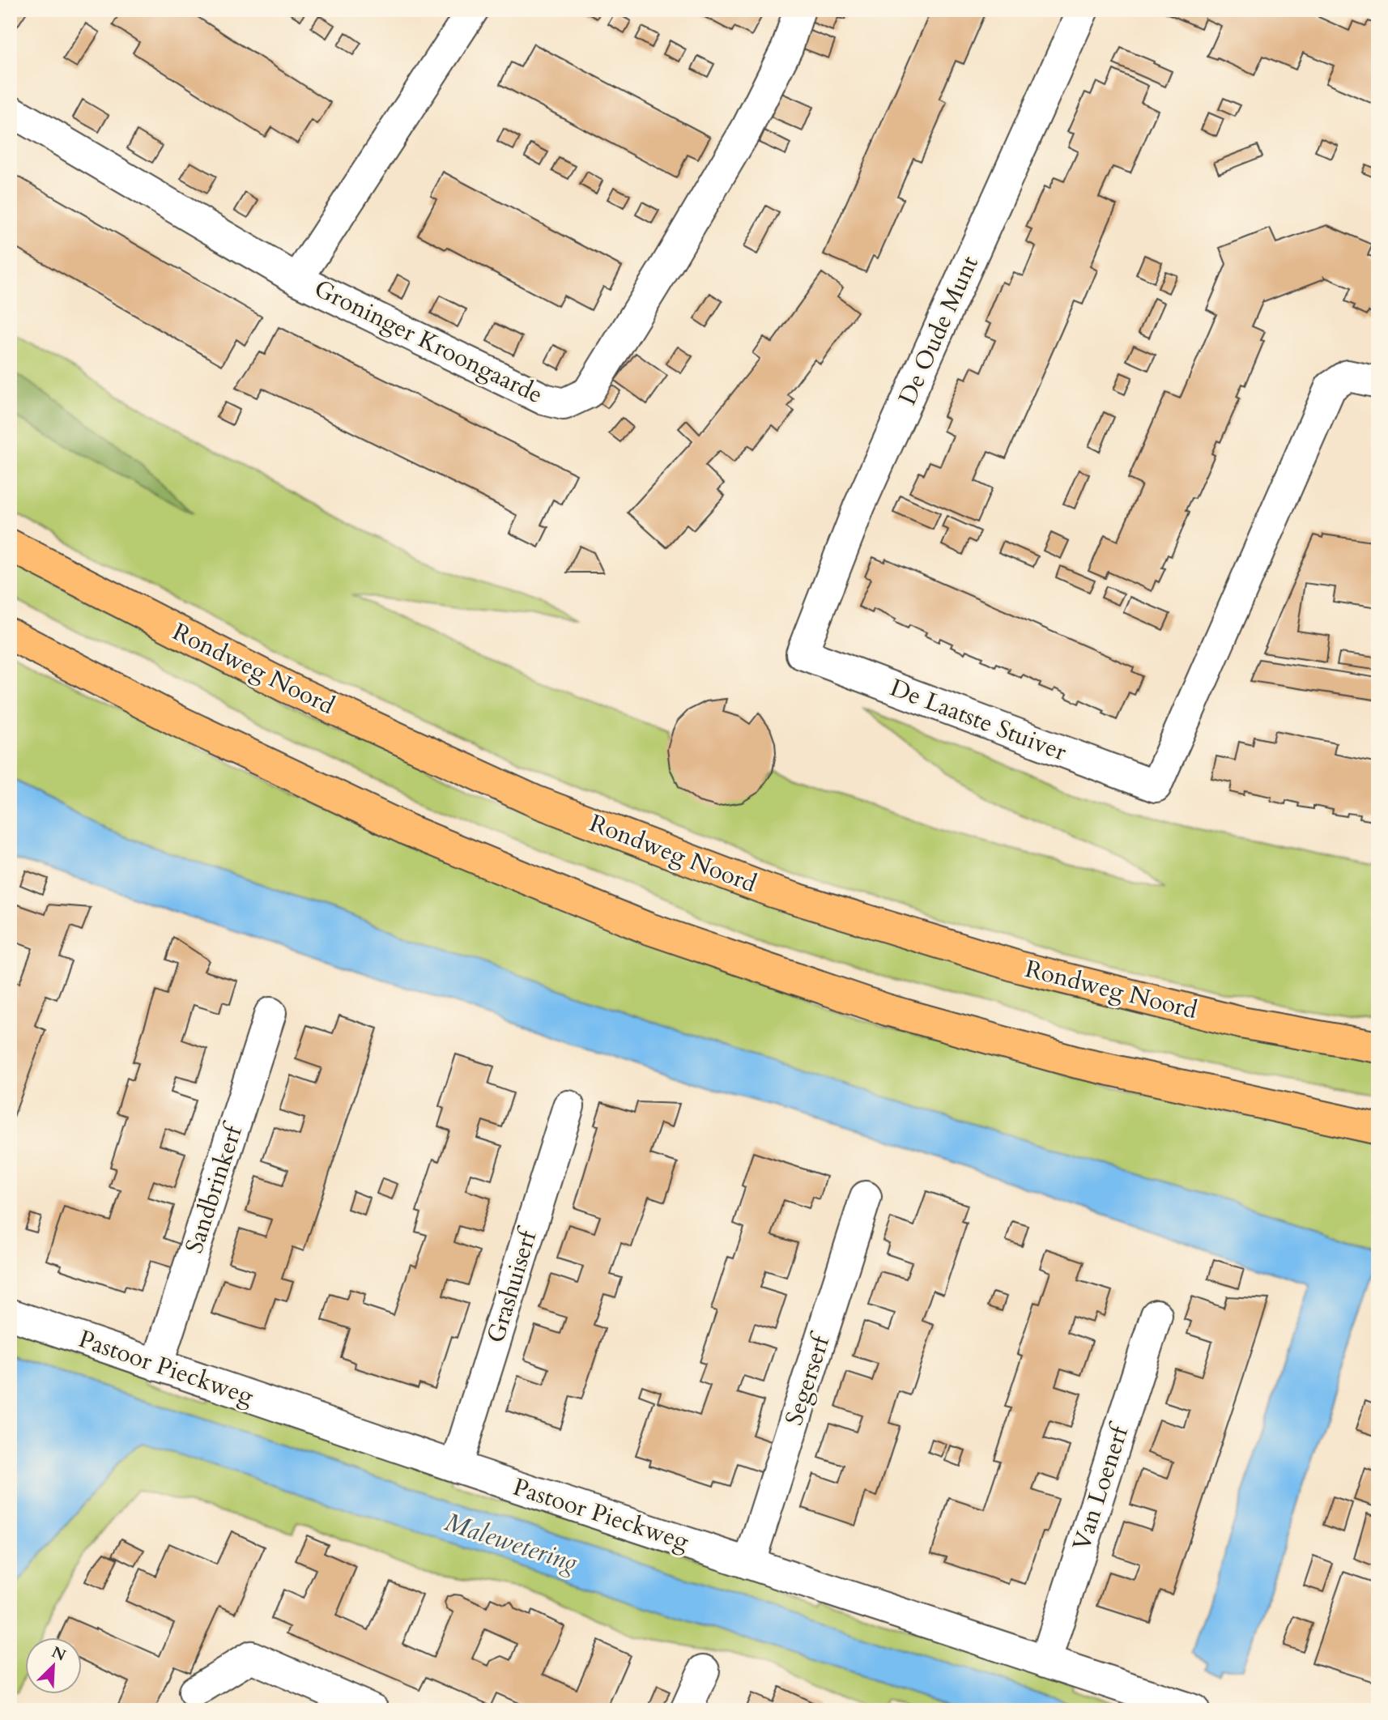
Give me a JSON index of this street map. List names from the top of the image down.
{
  "streets": {
    "main road": ["Rondweg Noord"],
    "street": [
      "De Oude Munt",
      "Groninger Kroongaarde",
      "De Laatste Stuiver",
      "Sandbrinkerf",
      "Grashuiserf",
      "Pastoor Pieckweg",
      "Segerserf",
      "Van Loenerf"
    ]
  },
  "crossings": [
    ["De Oude Munt", "De Laatste Stuiver"],
    ["Sandbrinkerf", "Pastoor Pieckweg"],
    ["Grashuiserf", "Pastoor Pieckweg"],
    ["Pastoor Pieckweg", "Segerserf"],
    ["Pastoor Pieckweg", "Van Loenerf"]
  ],
  "water": ["Malewetering"],
  "north": "top right"
}
